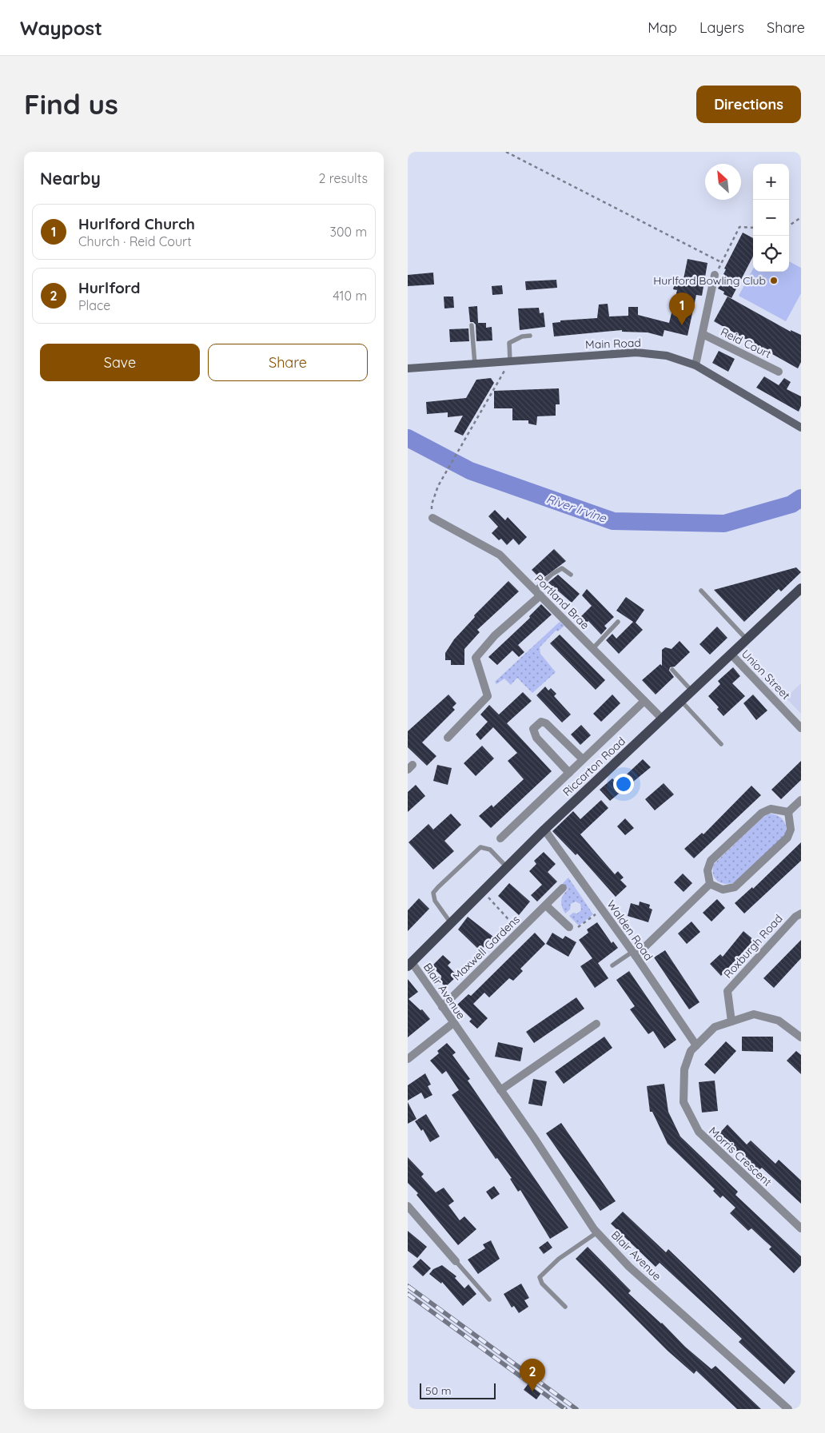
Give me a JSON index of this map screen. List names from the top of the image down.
{
  "streets": {
    "main road": ["Main Road", "Riccarton Road"],
    "street": [
      "Reid Court",
      "Portland Brae",
      "Union Street",
      "Walden Road",
      "Roxburgh Road",
      "Maxwell Gardens",
      "Blair Avenue",
      "Morris Crescent"
    ]
  },
  "crossings": [
    ["Reid Court", "Main Road"],
    ["Portland Brae", "Riccarton Road"],
    ["Union Street", "Riccarton Road"],
    ["Riccarton Road", "Walden Road"],
    ["Riccarton Road", "Blair Avenue"],
    ["Walden Road", "Morris Crescent"],
    ["Roxburgh Road", "Morris Crescent"],
    ["Maxwell Gardens", "Blair Avenue"]
  ],
  "water": ["River Irvine"],
  "places": ["Hurlford Bowling Club"],
  "scale_bar": "50 m",
  "north": "top left",
  "page": {
    "header": "Waypost",
    "nav": ["Map", "Layers", "Share"],
    "buttons": [
      "Directions",
      ["Save", "Share"]
    ],
    "title": "Find us",
    "heading": ["Nearby", "2 results"],
    "map_buttons": ["+", "−"],
    "list": [
      {
        "mark": "1",
        "name": "Hurlford Church",
        "note": "Church · Reid Court",
        "value": "300 m"
      },
      {
        "mark": "2",
        "name": "Hurlford",
        "note": "Place",
        "value": "410 m"
      }
    ],
    "pins": ["1", "2"],
    "scale": "50 m"
  }
}
